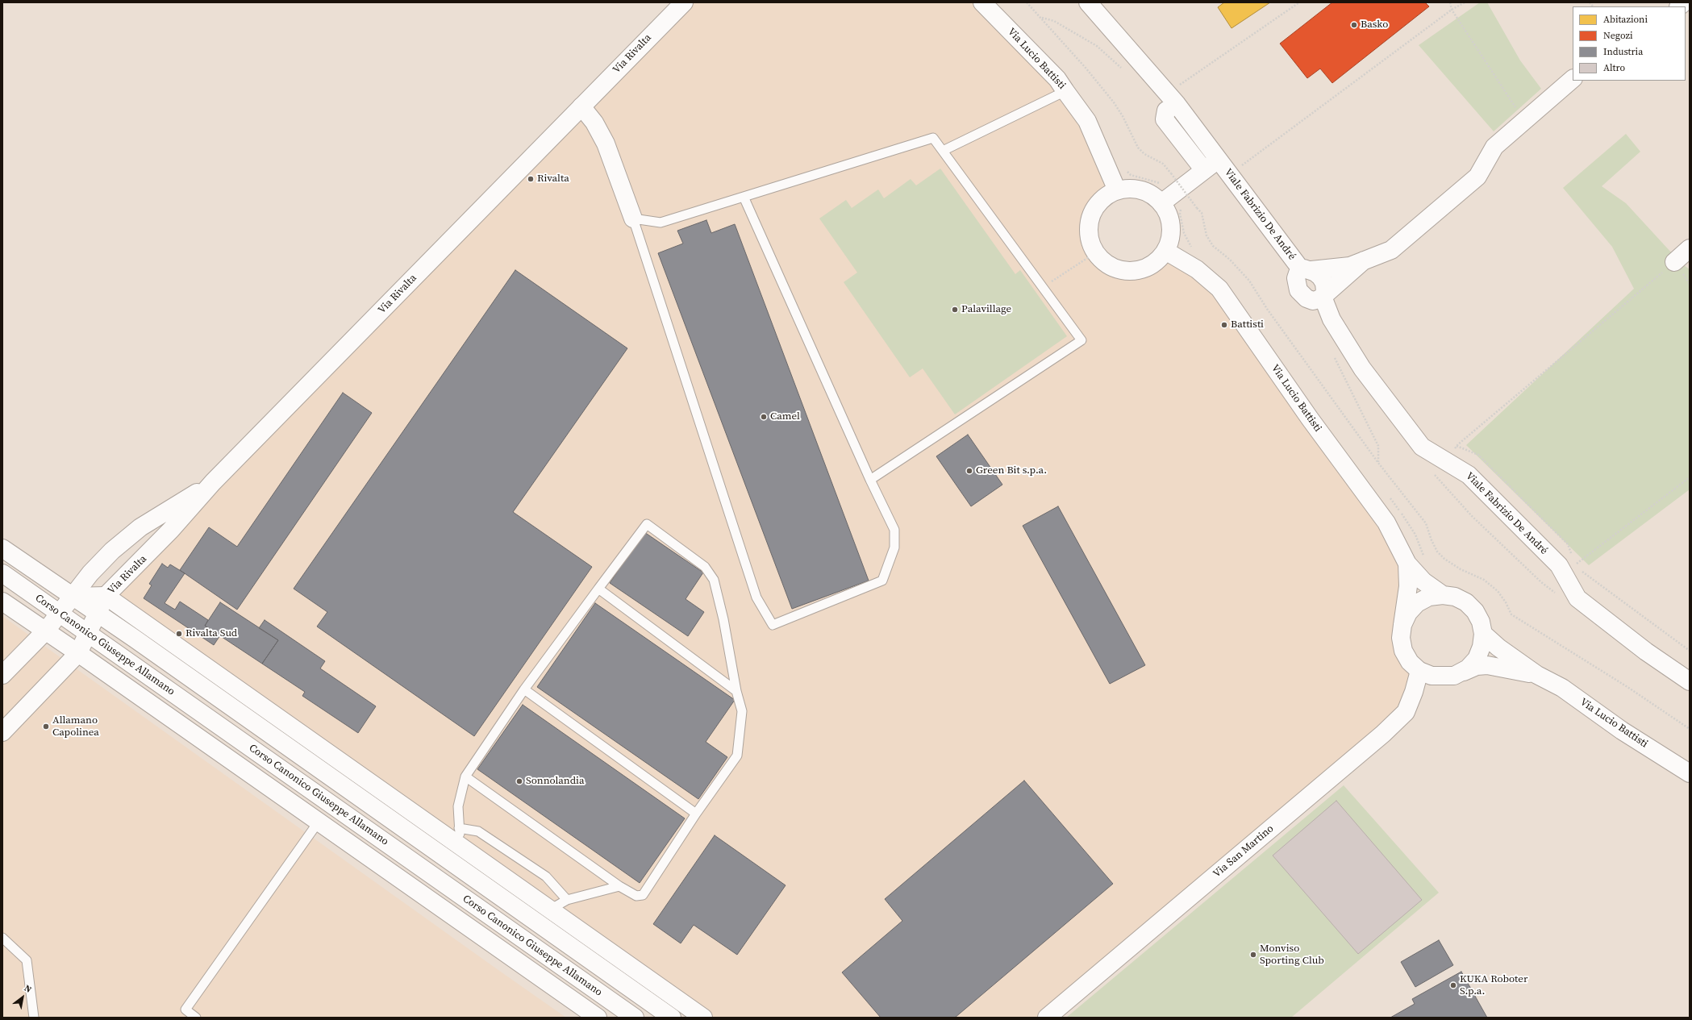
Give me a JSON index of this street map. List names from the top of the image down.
{
  "streets": {
    "street": [
      "Via Rivalta",
      "Via Lucio Battisti",
      "Viale Fabrizio De André",
      "Corso Canonico Giuseppe Allamano",
      "Via San Martino"
    ]
  },
  "crossings": [
    ["Via Rivalta", "Corso Canonico Giuseppe Allamano"],
    ["Via Lucio Battisti", "Viale Fabrizio De André"],
    ["Via Lucio Battisti", "Via San Martino"]
  ],
  "places": [
    "Basko",
    "Rivalta",
    "Palavillage",
    "Battisti",
    "Camel",
    "Green Bit s.p.a.",
    "Rivalta Sud",
    "Allamano Capolinea",
    "Sonnolandia",
    "Monviso Sporting Club",
    "KUKA Roboter S.p.a."
  ],
  "legend": [
    "Abitazioni",
    "Negozi",
    "Industria",
    "Altro"
  ],
  "north": "top right"
}
